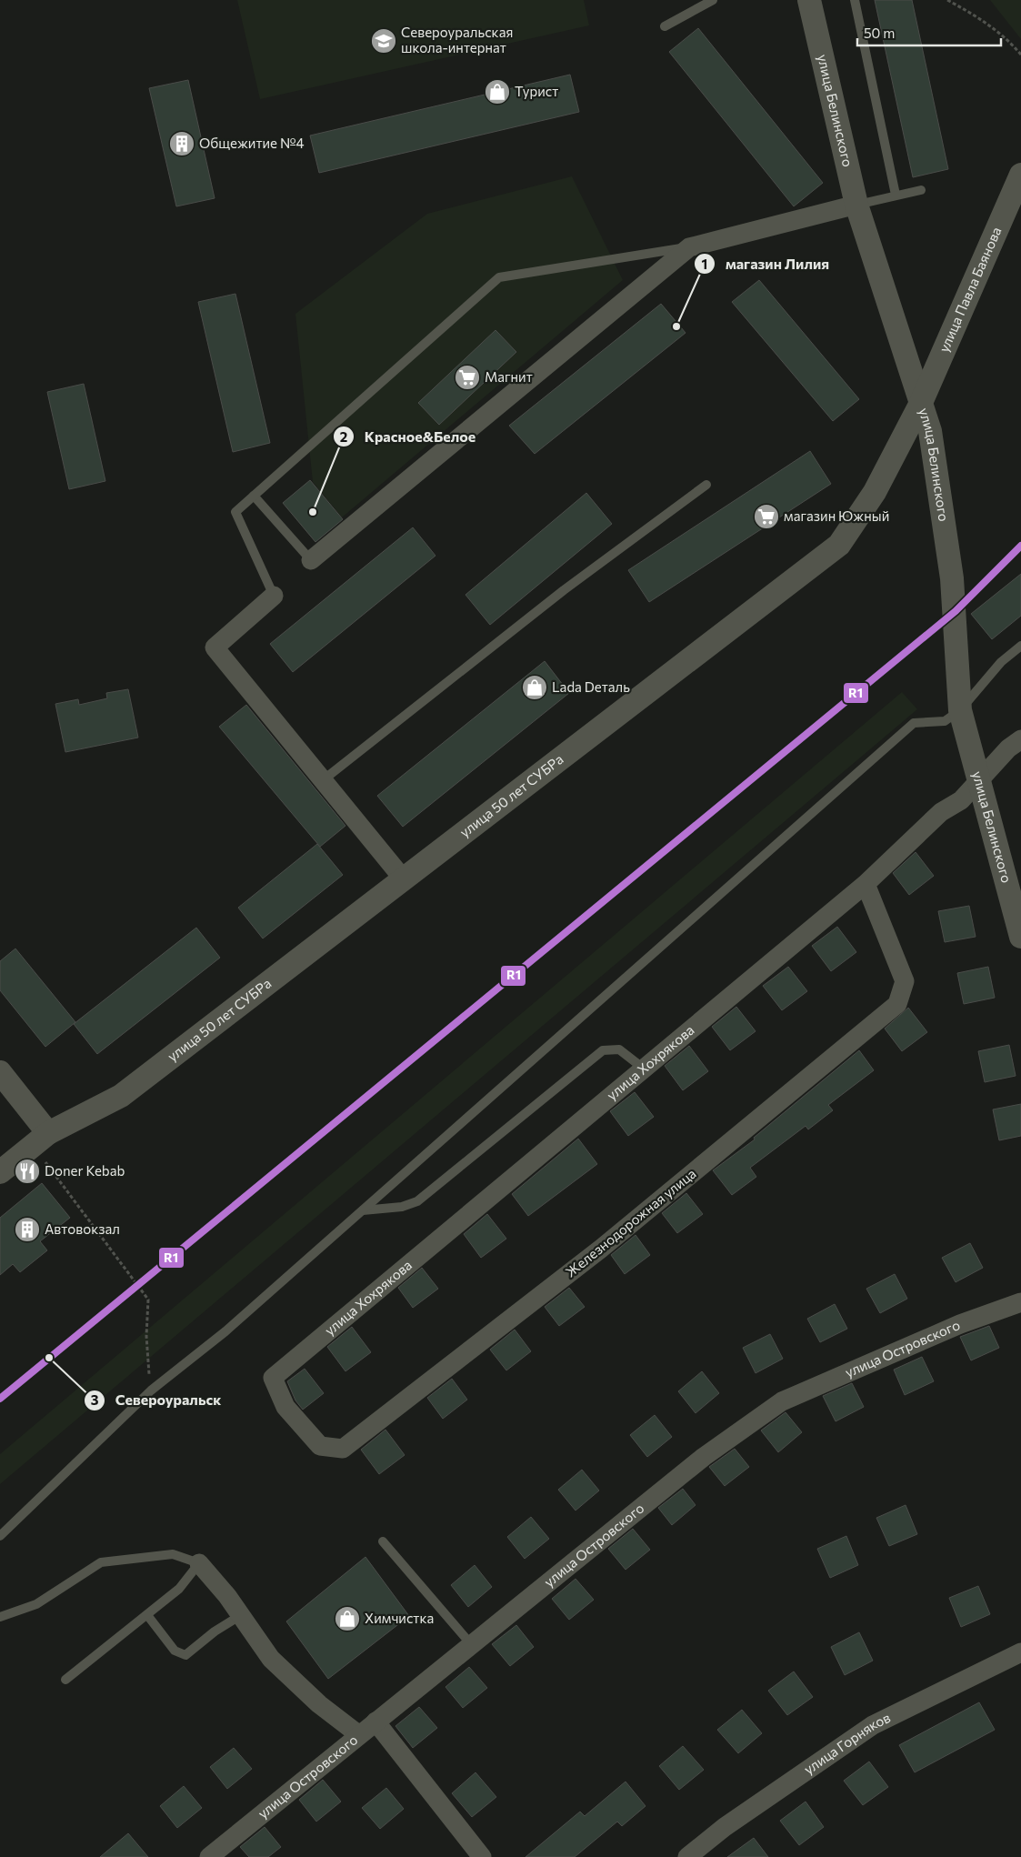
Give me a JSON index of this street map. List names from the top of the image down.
{
  "streets": {
    "street": [
      "улица Белинского",
      "улица Павла Баянова",
      "улица 50 лет СУБРа",
      "улица Хохрякова",
      "Железнодорожная улица",
      "улица Островского",
      "улица Горняков"
    ]
  },
  "crossings": [
    ["улица Белинского", "улица Павла Баянова"],
    ["улица Белинского", "улица 50 лет СУБРа"],
    ["улица Белинского", "улица Хохрякова"],
    ["улица Павла Баянова", "улица 50 лет СУБРа"],
    ["улица Хохрякова", "Железнодорожная улица"]
  ],
  "places": {
    "school or university": ["Североуральская школа-интернат"],
    "shop": ["Турист", "Lada Dеталь", "Химчистка"],
    "building": ["Общежитие №4", "Автовокзал"],
    "other": ["магазин Лилия", "Красное&Белое", "Североуральск"],
    "supermarket": ["Магнит", "магазин Южный"],
    "restaurant": ["Doner Kebab"]
  },
  "lines": ["transit line R1"],
  "scale_bar": "50 m"
}
